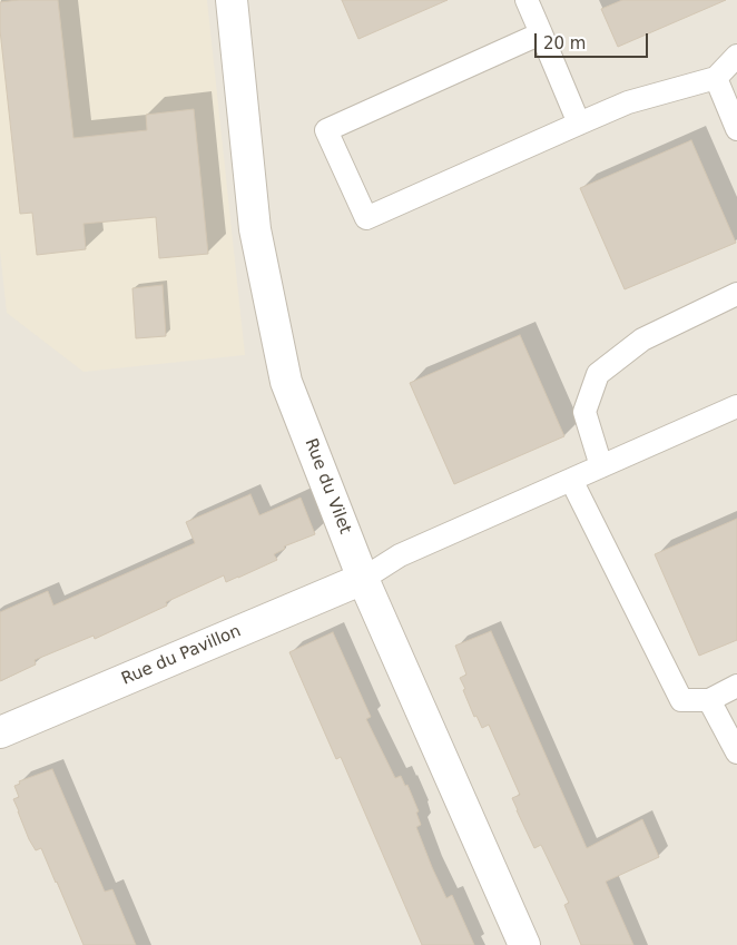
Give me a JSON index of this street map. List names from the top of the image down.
{
  "streets": {
    "street": ["Rue du Vilet", "Rue du Pavillon"]
  },
  "crossings": [
    ["Rue du Vilet", "Rue du Pavillon"]
  ],
  "scale_bar": "20 m"
}
